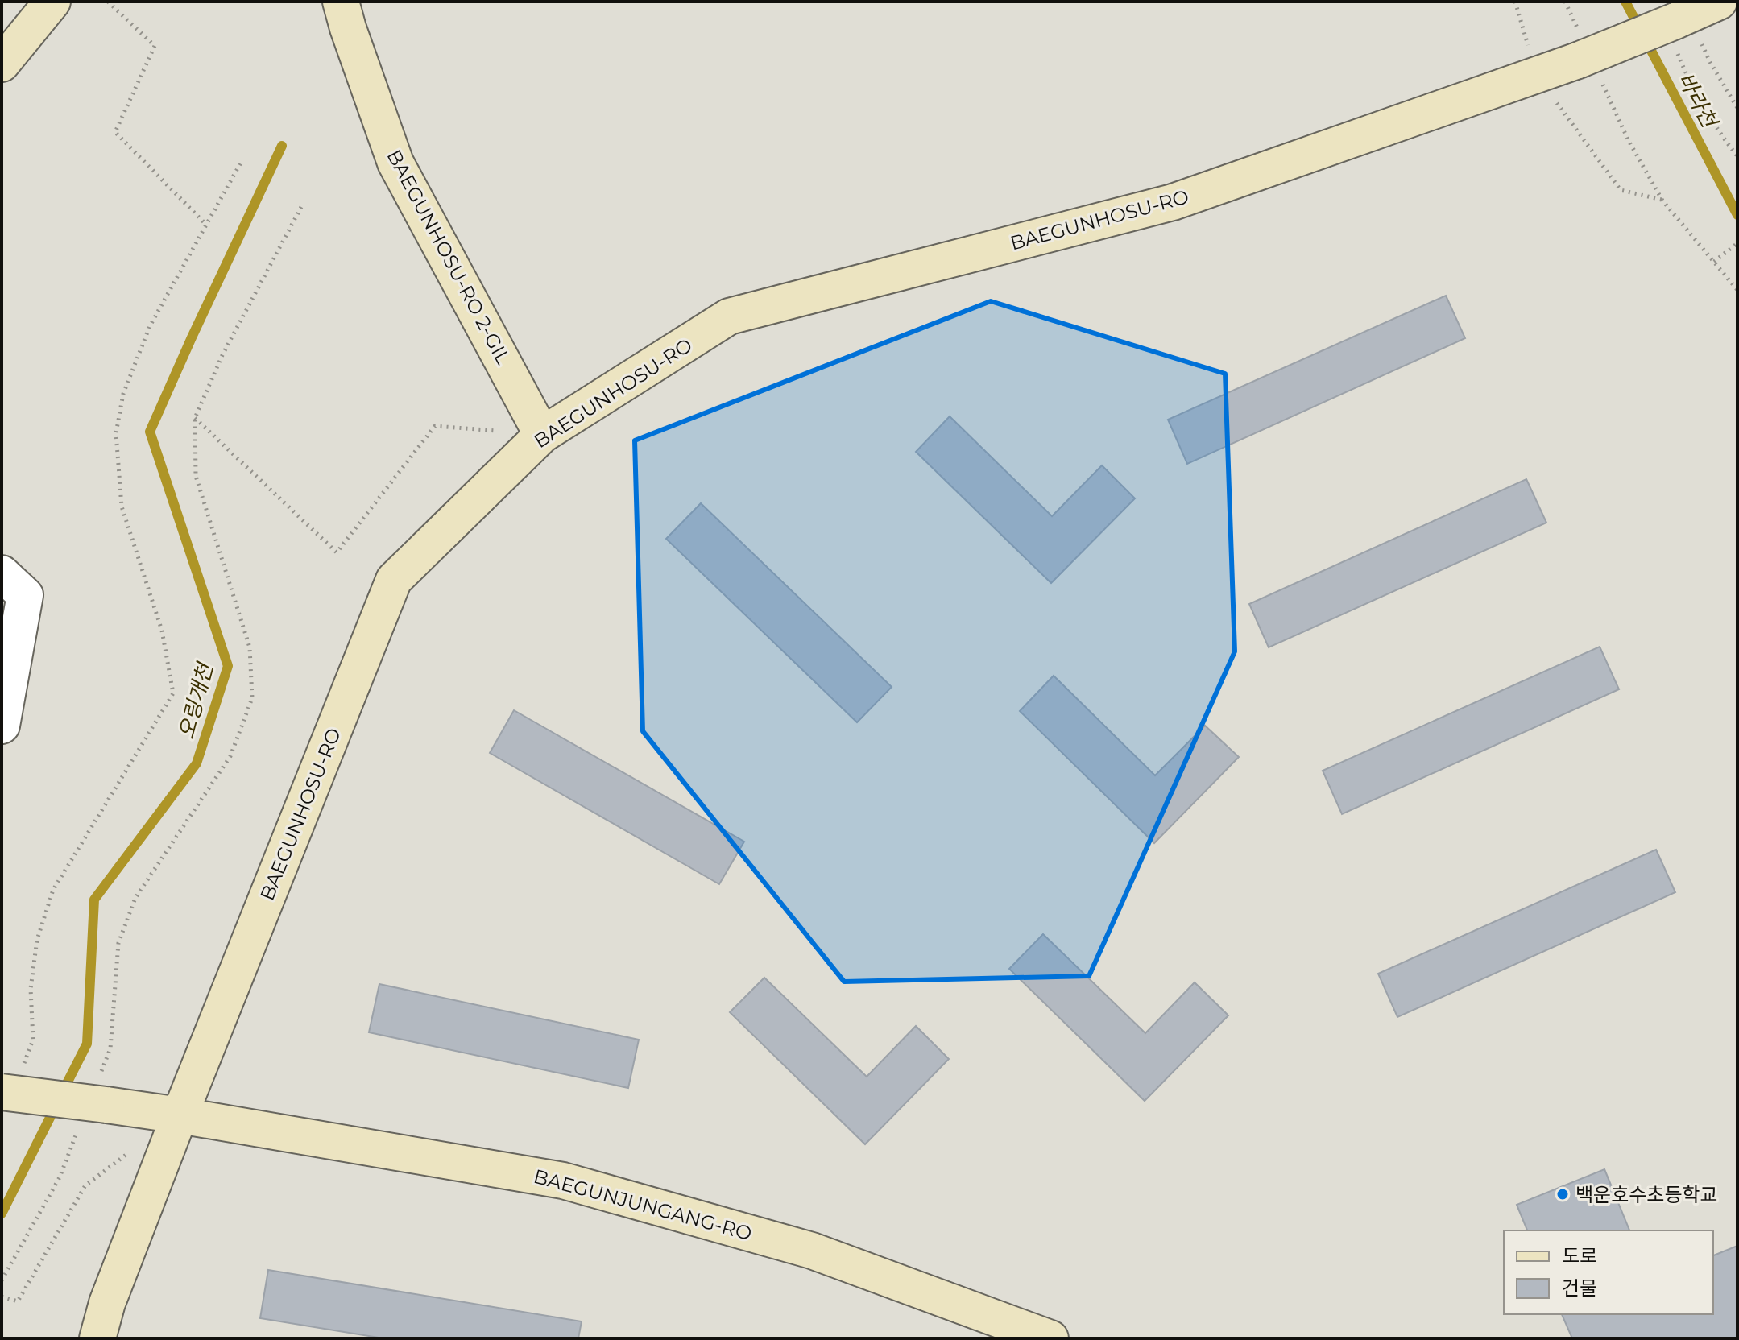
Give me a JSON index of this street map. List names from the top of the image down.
{
  "streets": {
    "street": ["BAEGUNHOSU-RO", "BAEGUNHOSU-RO 2-GIL", "BAEGUNJUNGANG-RO"]
  },
  "crossings": [
    ["BAEGUNHOSU-RO", "BAEGUNHOSU-RO 2-GIL"],
    ["BAEGUNHOSU-RO", "BAEGUNJUNGANG-RO"]
  ],
  "water": ["바라천", "오링개천"],
  "places": ["백운호수초등학교"],
  "legend": ["도로", "건물"]
}
